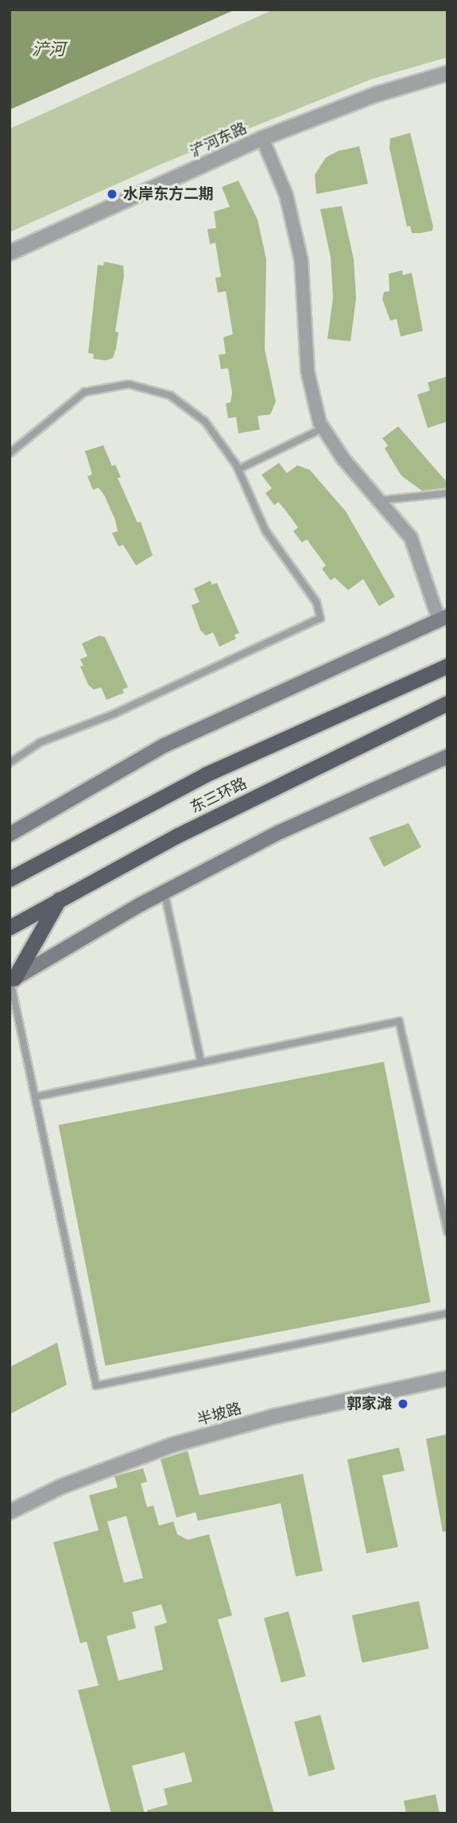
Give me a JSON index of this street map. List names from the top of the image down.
{
  "streets": {
    "highway": ["东三环路"],
    "street": ["浐河东路", "半坡路"]
  },
  "water": ["浐河"],
  "places": ["水岸东方二期", "郭家滩"]
}
